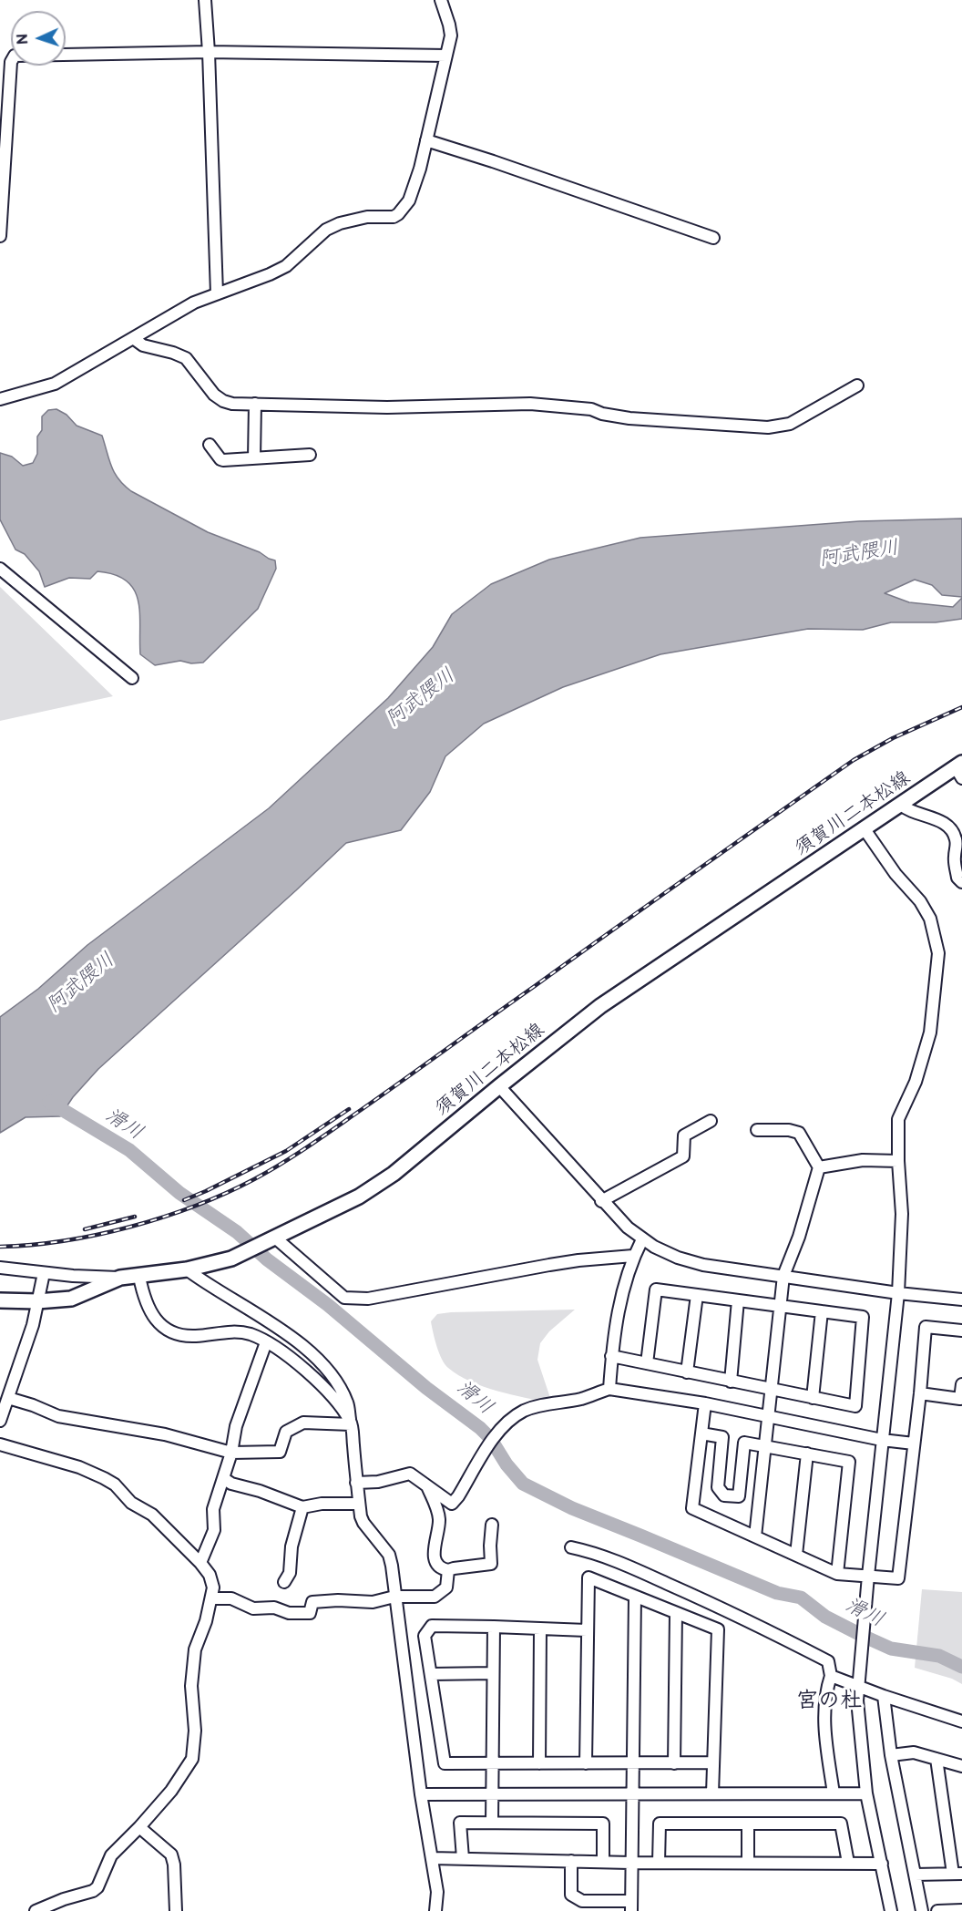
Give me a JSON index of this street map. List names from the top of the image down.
{
  "streets": {
    "main road": ["須賀川二本松線"]
  },
  "districts": ["宮の杜"],
  "water": ["阿武隈川", "滑川"],
  "north": "left"
}
